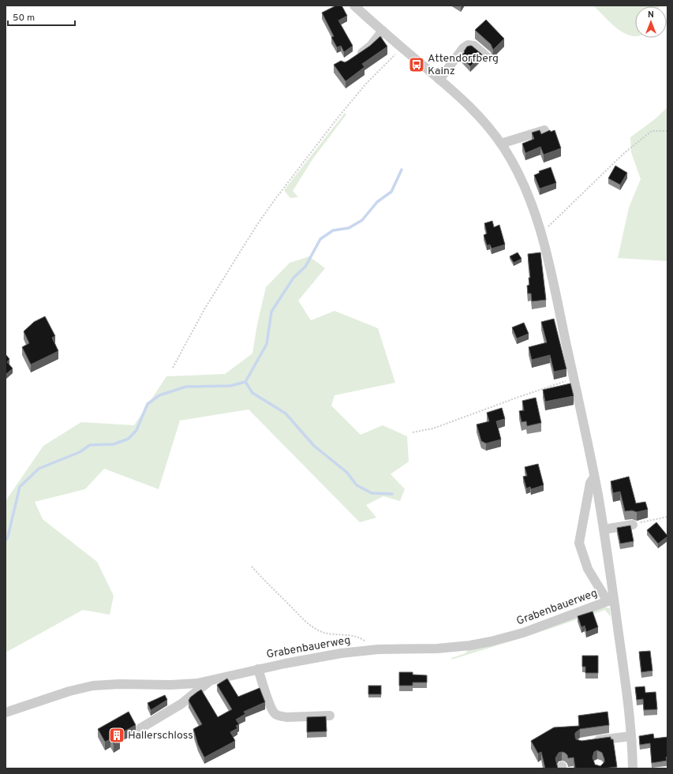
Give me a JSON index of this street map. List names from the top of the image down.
{
  "streets": {
    "street": ["Grabenbauerweg"]
  },
  "places": {
    "bus stop": ["Attendorfberg Kainz"],
    "building": ["Hallerschloss"]
  },
  "scale_bar": "50 m",
  "north": "top"
}
